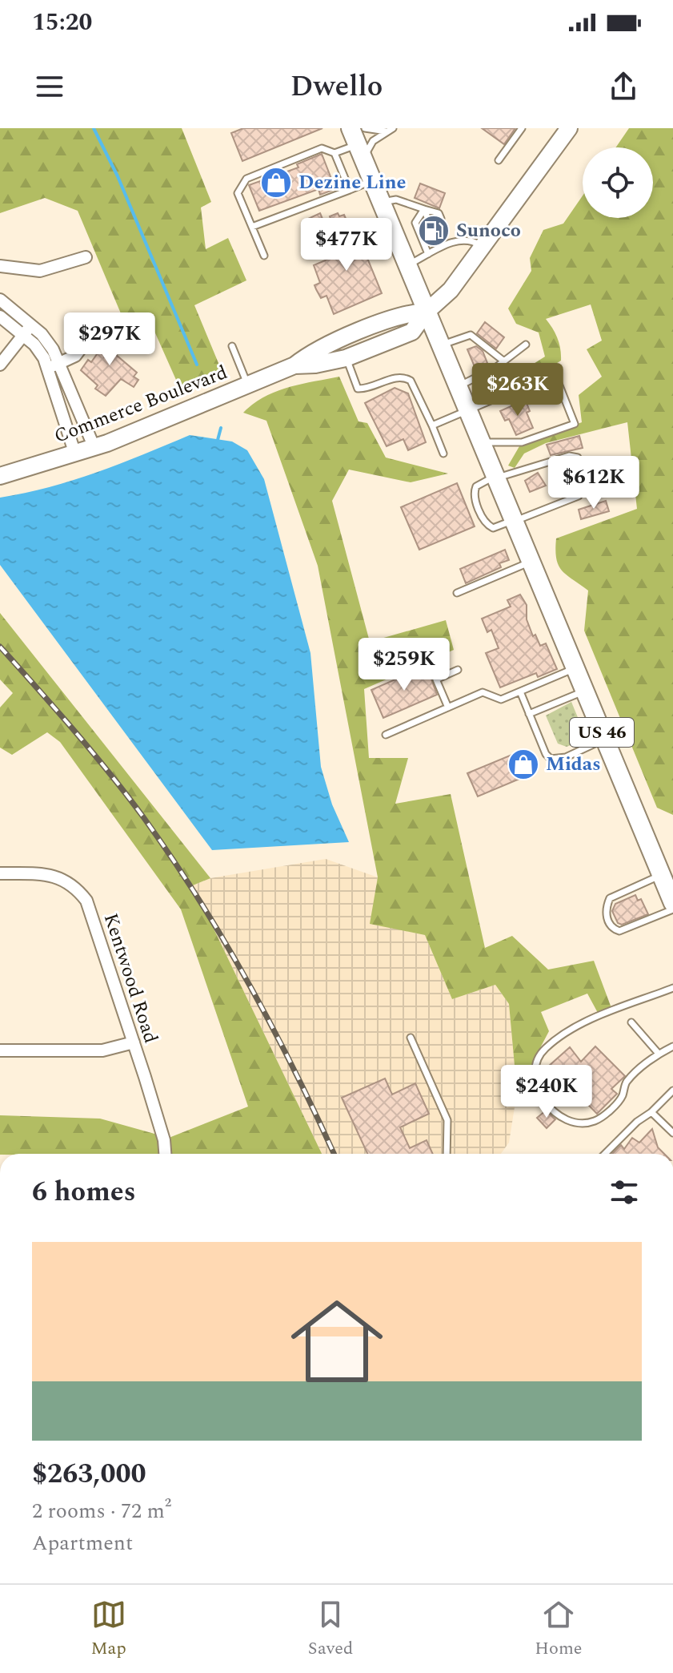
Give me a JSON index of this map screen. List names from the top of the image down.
{
  "streets": {
    "main road": ["Commerce Boulevard", "US 46"],
    "street": ["Kentwood Road"]
  },
  "crossings": [
    ["Commerce Boulevard", "US 46"]
  ],
  "places": {
    "shop": ["Dezine Line", "Midas"],
    "fuel station": ["Sunoco"]
  },
  "page": {
    "status": "15:20",
    "header": "Dwello",
    "price": [
      "$477K",
      "$297K",
      "$263K",
      "$612K",
      "$259K",
      "$240K"
    ],
    "heading": "6 homes",
    "list": [
      {
        "name": "$263,000",
        "note": "2 rooms · 72 m² · Apartment"
      }
    ],
    "tabs": ["Map", "Saved", "Home"]
  }
}
